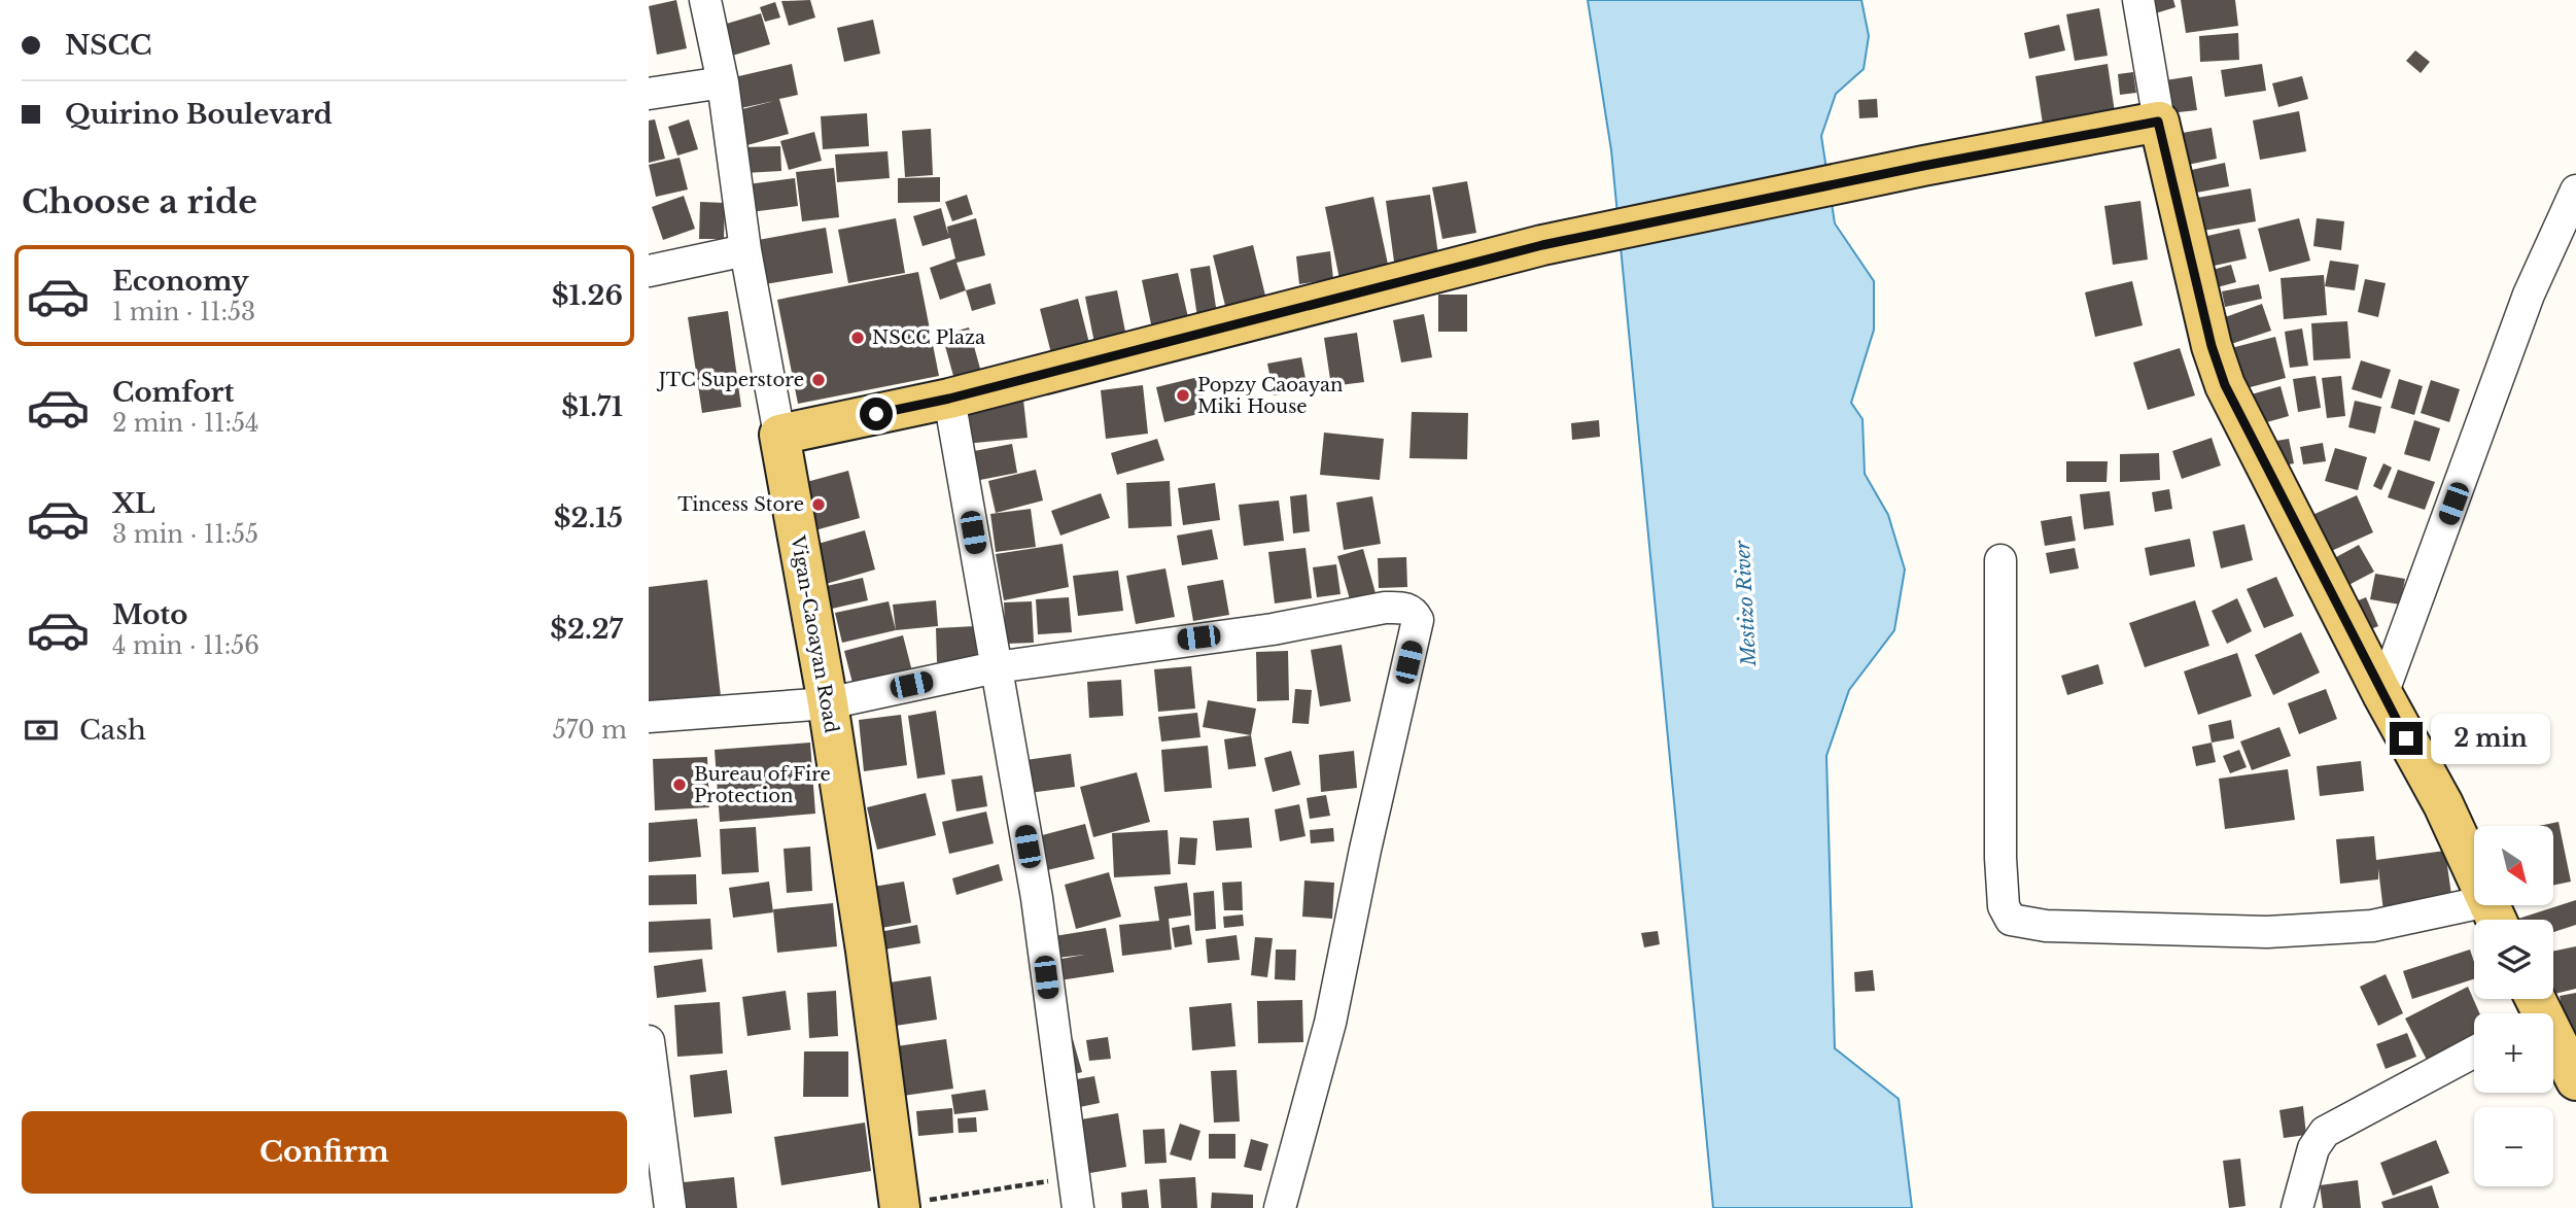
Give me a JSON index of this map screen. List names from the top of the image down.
{
  "streets": {
    "main road": ["Vigan-Caoayan Road"]
  },
  "water": ["Mestizo River"],
  "places": [
    "NSCC Plaza",
    "JTC Superstore",
    "Popzy Caoayan Miki House",
    "Tincess Store",
    "Bureau of Fire Protection"
  ],
  "north": "bottom right",
  "page": {
    "banner": ["NSCC", "Quirino Boulevard"],
    "heading": "Choose a ride",
    "list": [
      {
        "name": "Economy",
        "note": "1 min · 11:53",
        "value": "$1.26"
      },
      {
        "name": "Comfort",
        "note": "2 min · 11:54",
        "value": "$1.71"
      },
      {
        "name": "XL",
        "note": "3 min · 11:55",
        "value": "$2.15"
      },
      {
        "name": "Moto",
        "note": "4 min · 11:56",
        "value": "$2.27"
      }
    ],
    "pay": ["Cash", "570 m"],
    "bubble": "2 min",
    "map_buttons": ["+", "−"],
    "buttons": "Confirm"
  }
}
